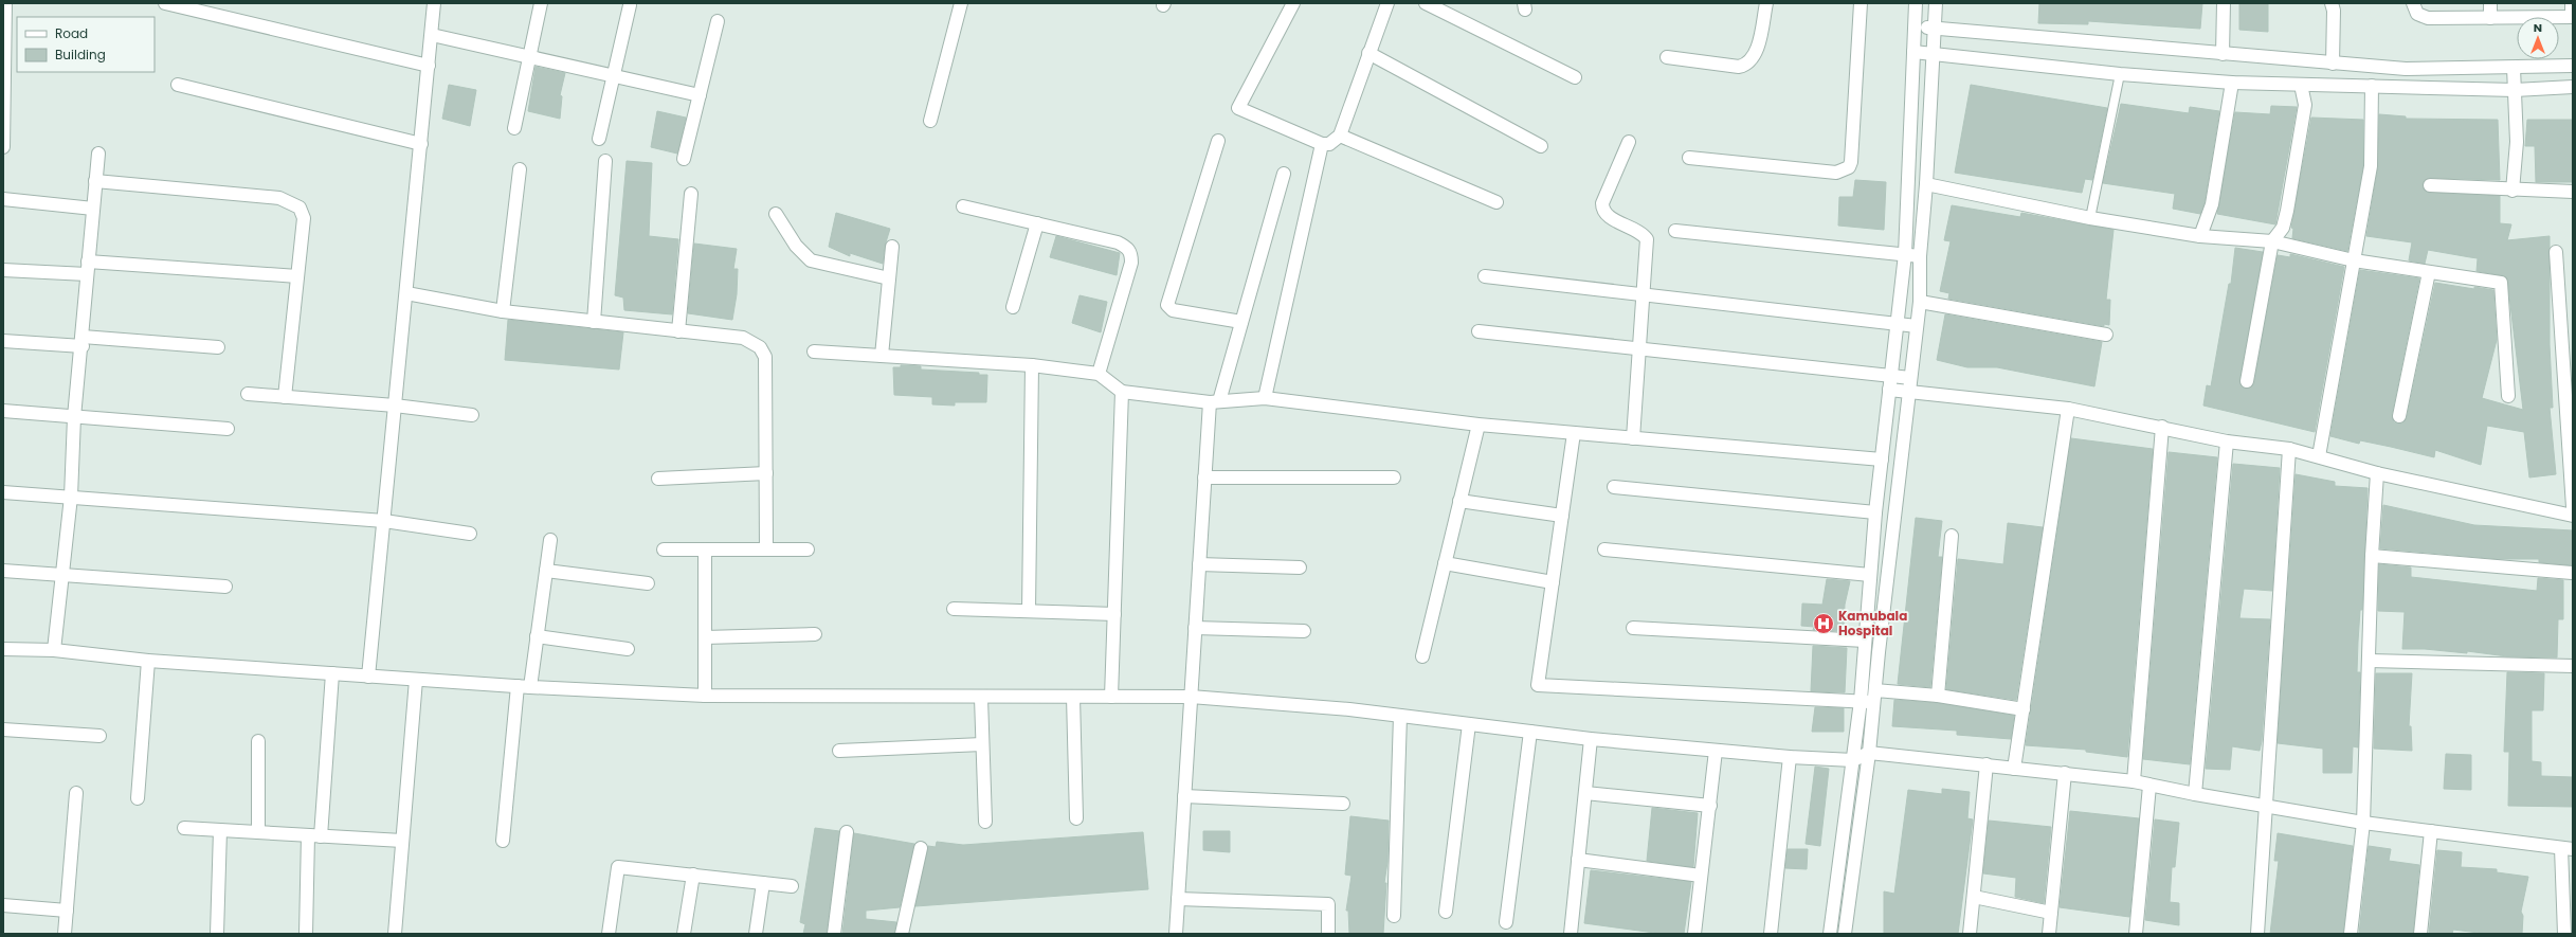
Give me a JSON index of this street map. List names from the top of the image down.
{
  "places": {
    "hospital": ["Kamubala Hospital"]
  },
  "legend": ["Road", "Building"],
  "north": "top"
}
